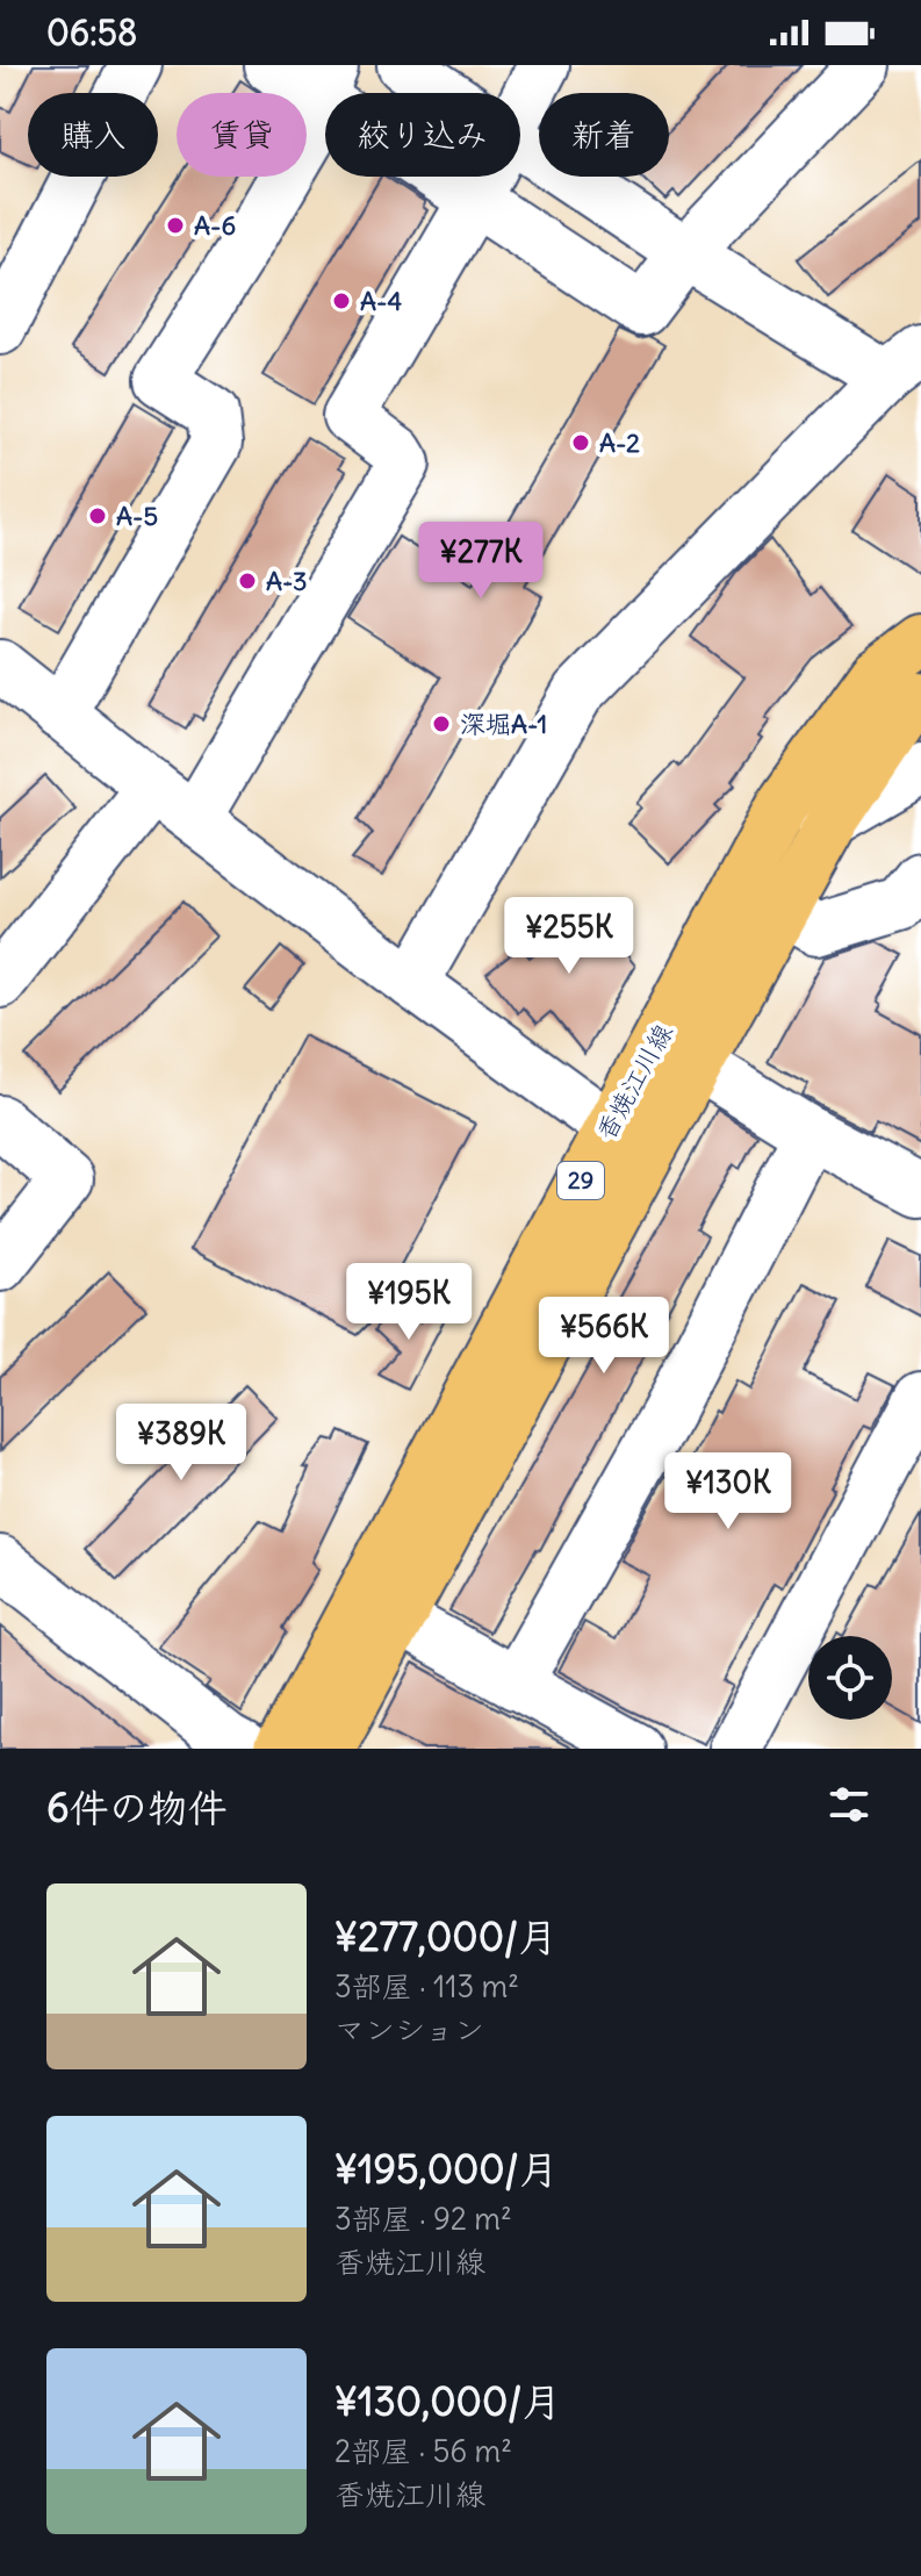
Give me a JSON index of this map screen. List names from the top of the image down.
{
  "streets": {
    "main road": ["香焼江川線", "29"]
  },
  "places": [
    "A-6",
    "A-4",
    "A-2",
    "A-5",
    "A-3",
    "深堀A-1"
  ],
  "page": {
    "status": "06:58",
    "chip": [
      "購入",
      "賃貸",
      "絞り込み",
      "新着"
    ],
    "price": [
      "¥277K",
      "¥255K",
      "¥195K",
      "¥566K",
      "¥389K",
      "¥130K"
    ],
    "heading": "6件の物件",
    "list": [
      {
        "name": "¥277,000/月",
        "note": "3部屋 · 113 m² · マンション"
      },
      {
        "name": "¥195,000/月",
        "note": "3部屋 · 92 m² · 香焼江川線"
      },
      {
        "name": "¥130,000/月",
        "note": "2部屋 · 56 m² · 香焼江川線"
      }
    ]
  }
}
